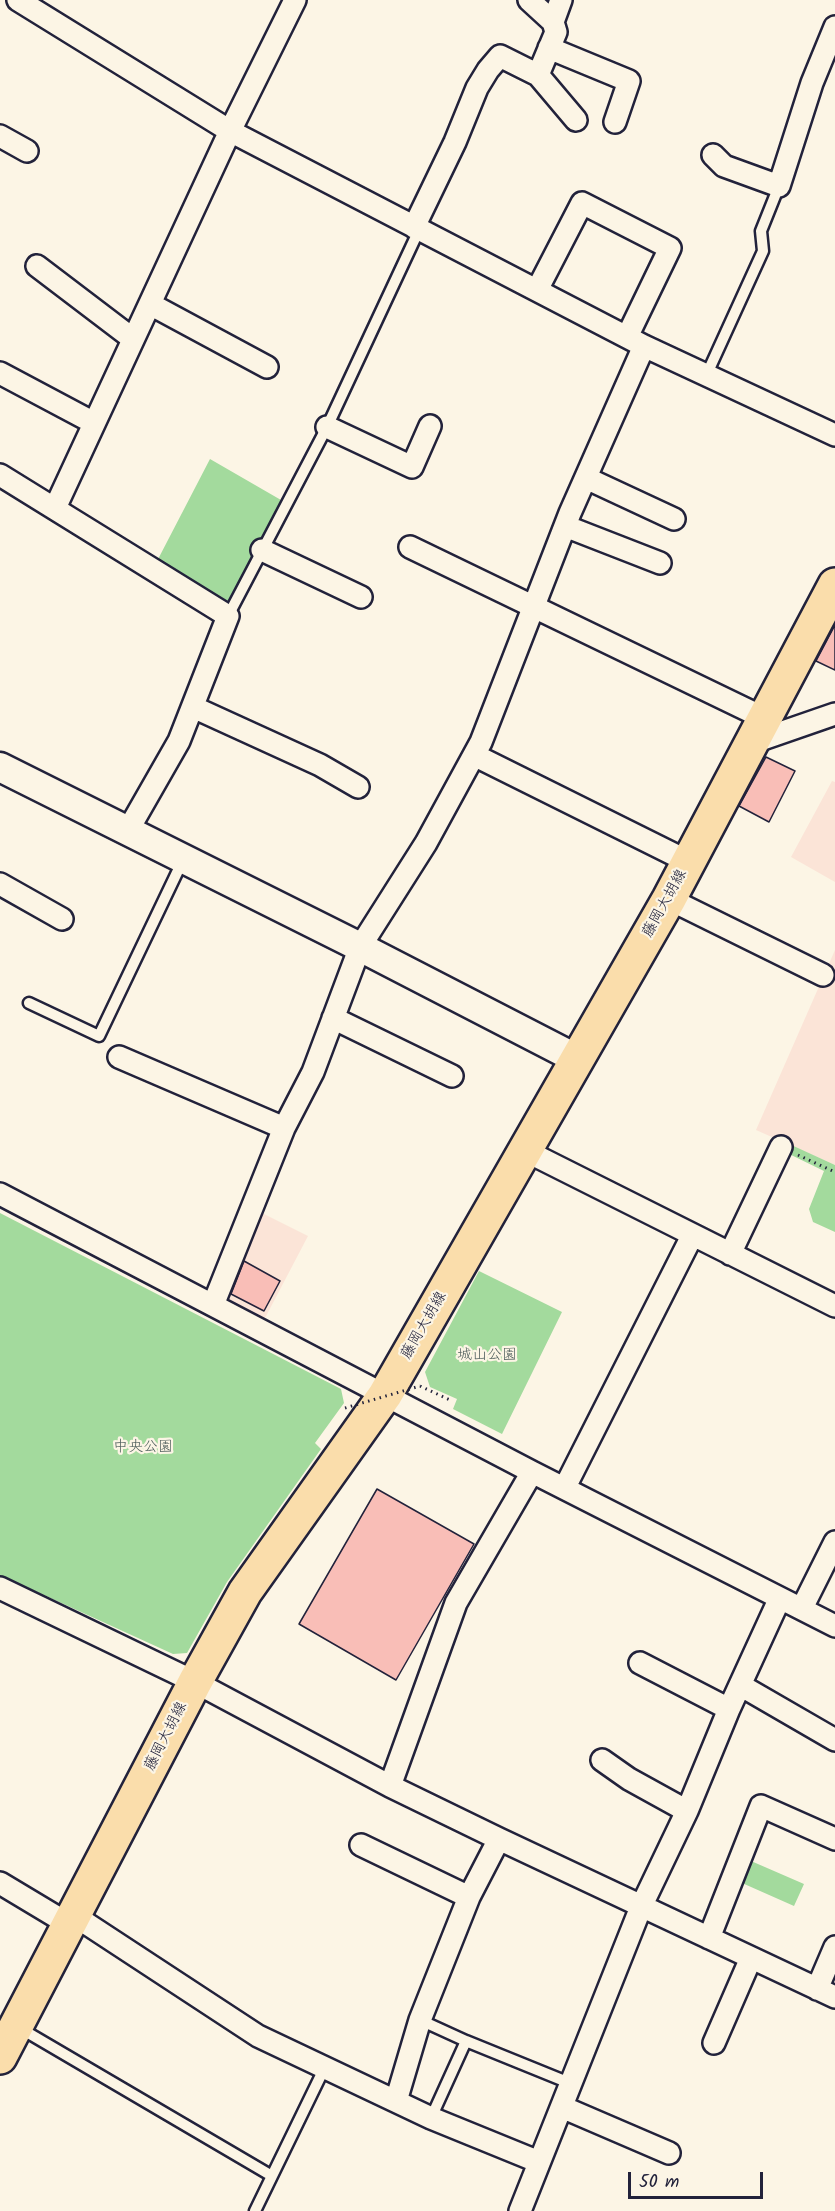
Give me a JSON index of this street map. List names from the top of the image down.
{
  "streets": {
    "main road": ["藤岡大胡線"]
  },
  "parks": ["城山公園", "中央公園"],
  "scale_bar": "50 m"
}
